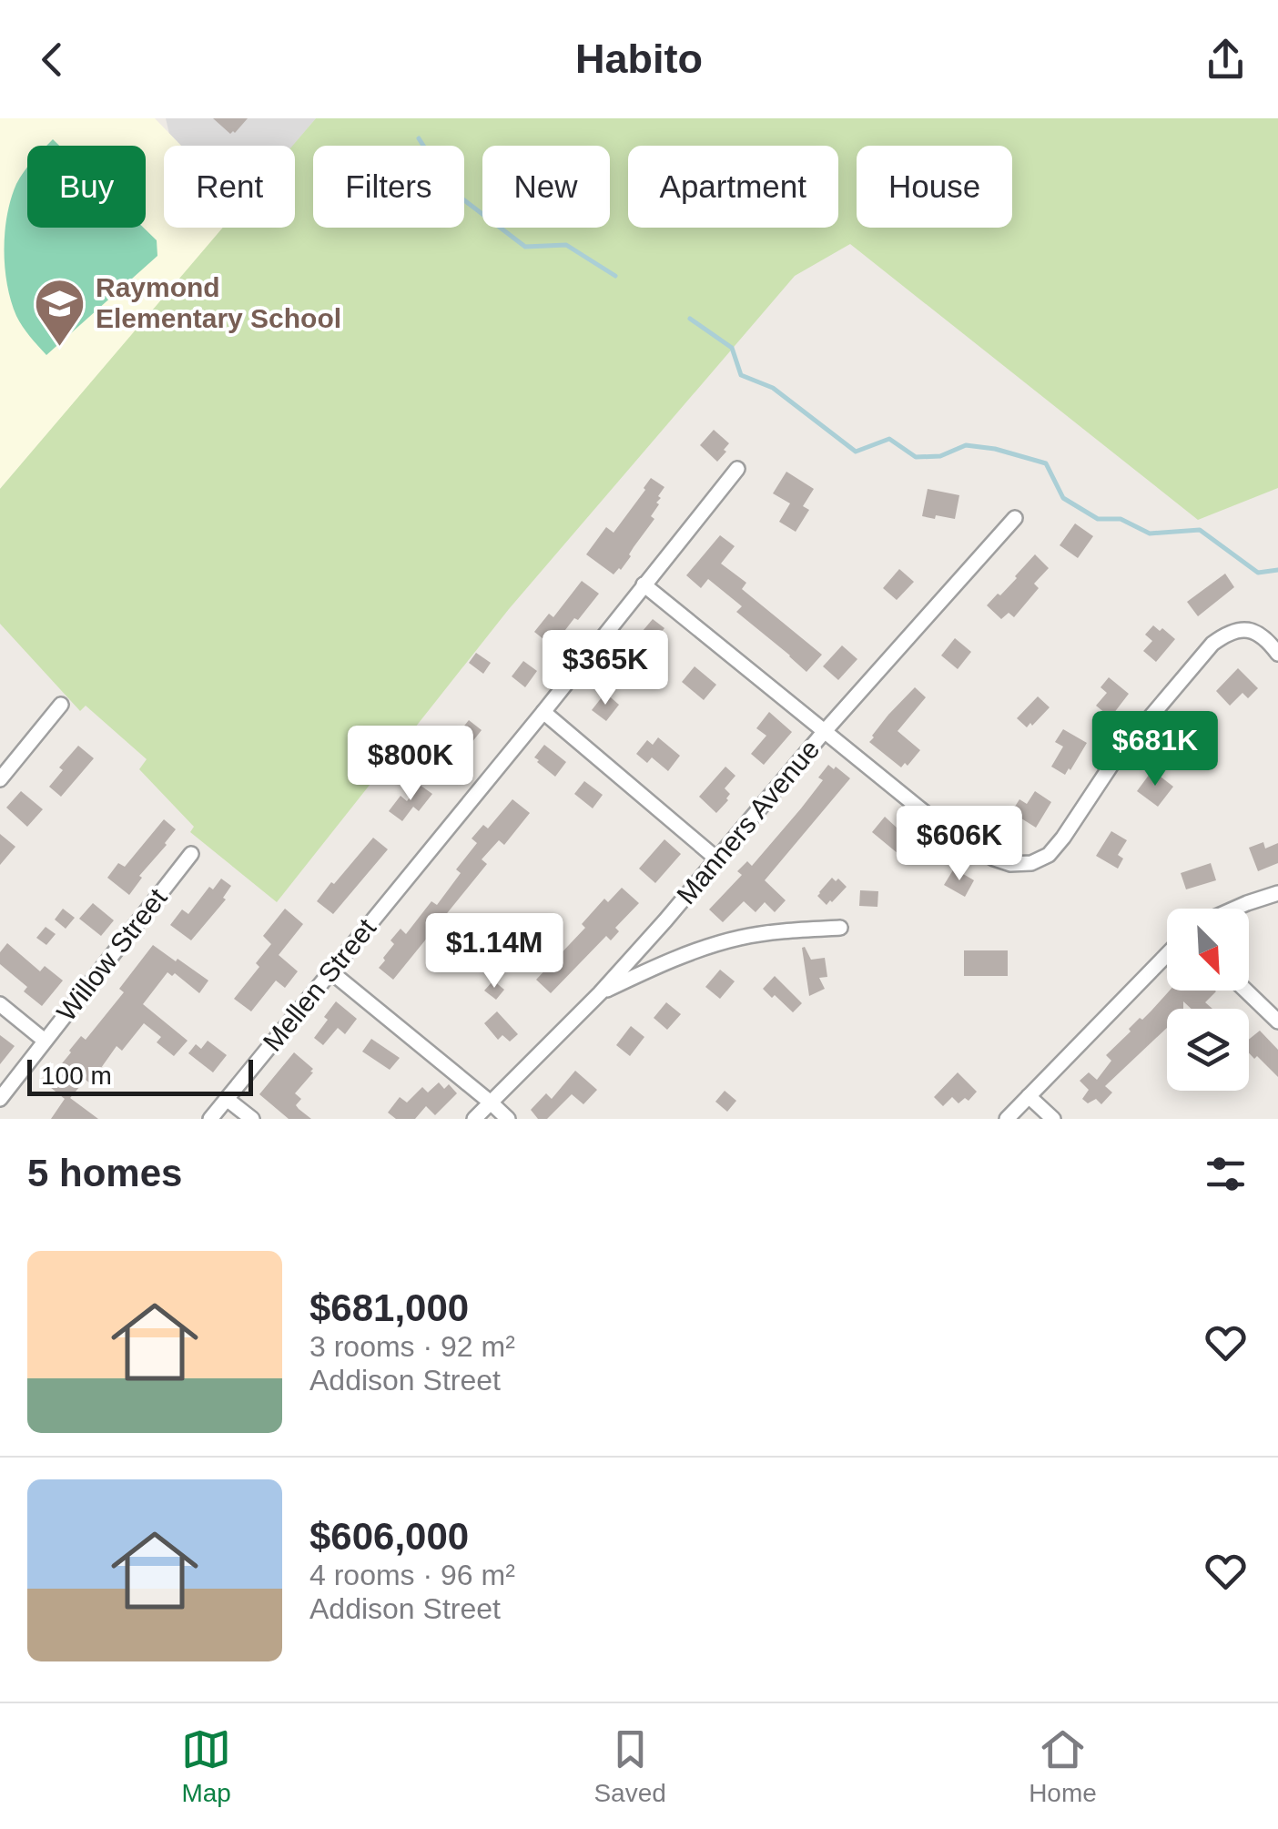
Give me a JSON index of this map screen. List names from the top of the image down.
{
  "streets": {
    "street": ["Manners Avenue", "Willow Street", "Mellen Street"]
  },
  "places": {
    "school or university": ["Raymond Elementary School"]
  },
  "scale_bar": "100 m",
  "north": "bottom right",
  "page": {
    "header": "Habito",
    "chip": [
      "Buy",
      "Rent",
      "Filters",
      "New",
      "Apartment",
      "House"
    ],
    "price": [
      "$365K",
      "$681K",
      "$800K",
      "$606K",
      "$1.14M"
    ],
    "scale": "100 m",
    "heading": "5 homes",
    "list": [
      {
        "name": "$681,000",
        "note": "3 rooms · 92 m² · Addison Street"
      },
      {
        "name": "$606,000",
        "note": "4 rooms · 96 m² · Addison Street"
      }
    ],
    "tabs": ["Map", "Saved", "Home"]
  }
}
